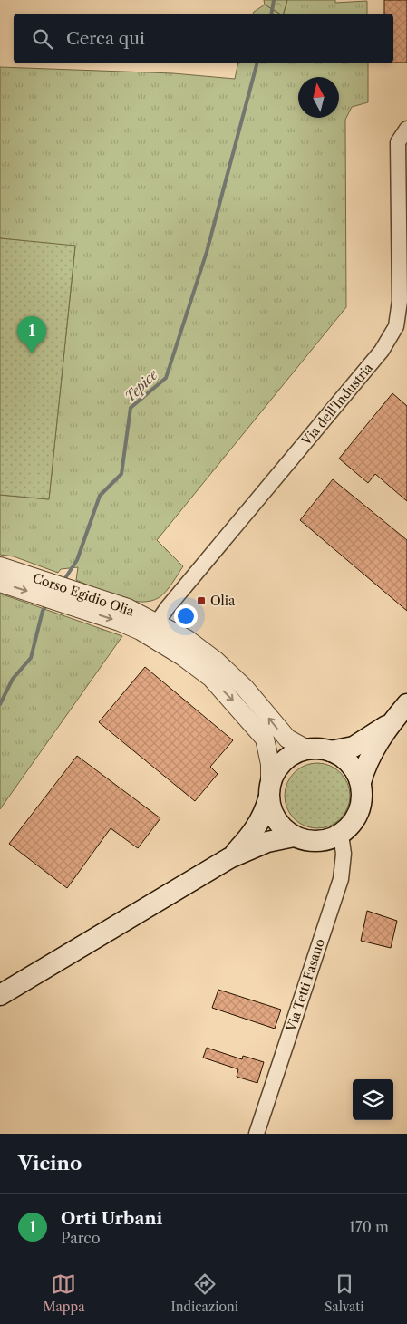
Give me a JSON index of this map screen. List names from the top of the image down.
{
  "streets": {
    "street": ["Via dell'Industria", "Corso Egidio Olia", "Via Tetti Fasano"]
  },
  "crossings": [
    ["Via dell'Industria", "Corso Egidio Olia"],
    ["Corso Egidio Olia", "Via Tetti Fasano"]
  ],
  "water": ["Tepice"],
  "places": {
    "transit": ["Olia"]
  },
  "north": "top",
  "page": {
    "search": "Cerca qui",
    "pins": "1",
    "heading": "Vicino",
    "list": [
      {
        "mark": "1",
        "name": "Orti Urbani",
        "note": "Parco",
        "value": "170 m"
      }
    ],
    "nav": ["Mappa", "Indicazioni", "Salvati"]
  }
}
